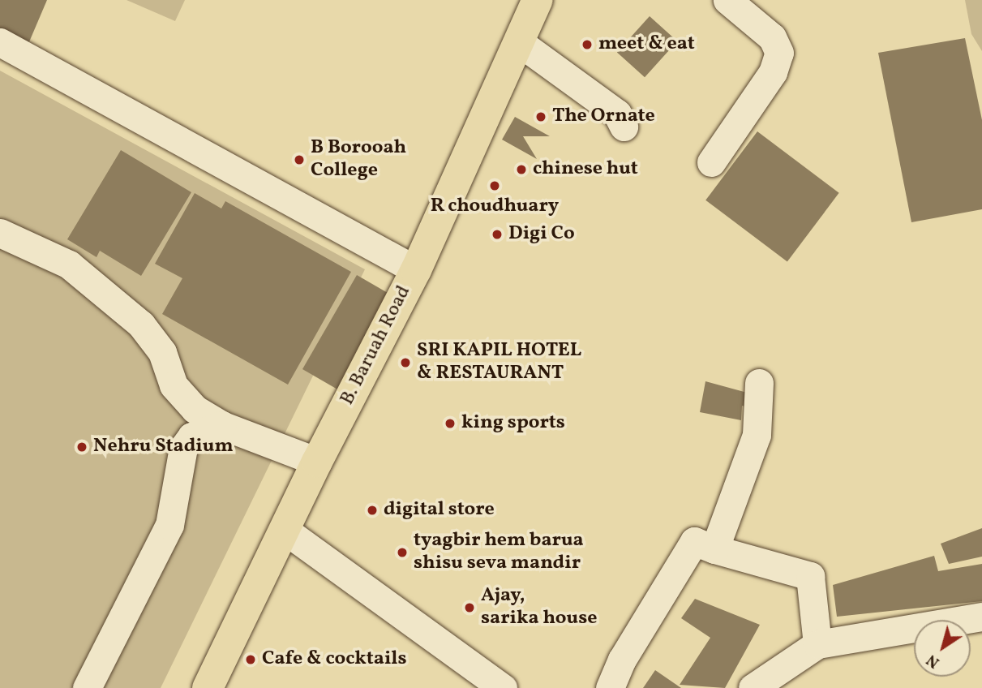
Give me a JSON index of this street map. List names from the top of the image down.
{
  "streets": {
    "main road": ["B. Baruah Road"]
  },
  "places": [
    "meet & eat",
    "The Ornate",
    "B Borooah College",
    "chinese hut",
    "R choudhuary",
    "Digi Co",
    "SRI KAPIL HOTEL & RESTAURANT",
    "king sports",
    "Nehru Stadium",
    "digital store",
    "tyagbir hem barua shisu seva mandir",
    "Ajay, sarika house",
    "Cafe & cocktails"
  ],
  "north": "bottom left"
}
